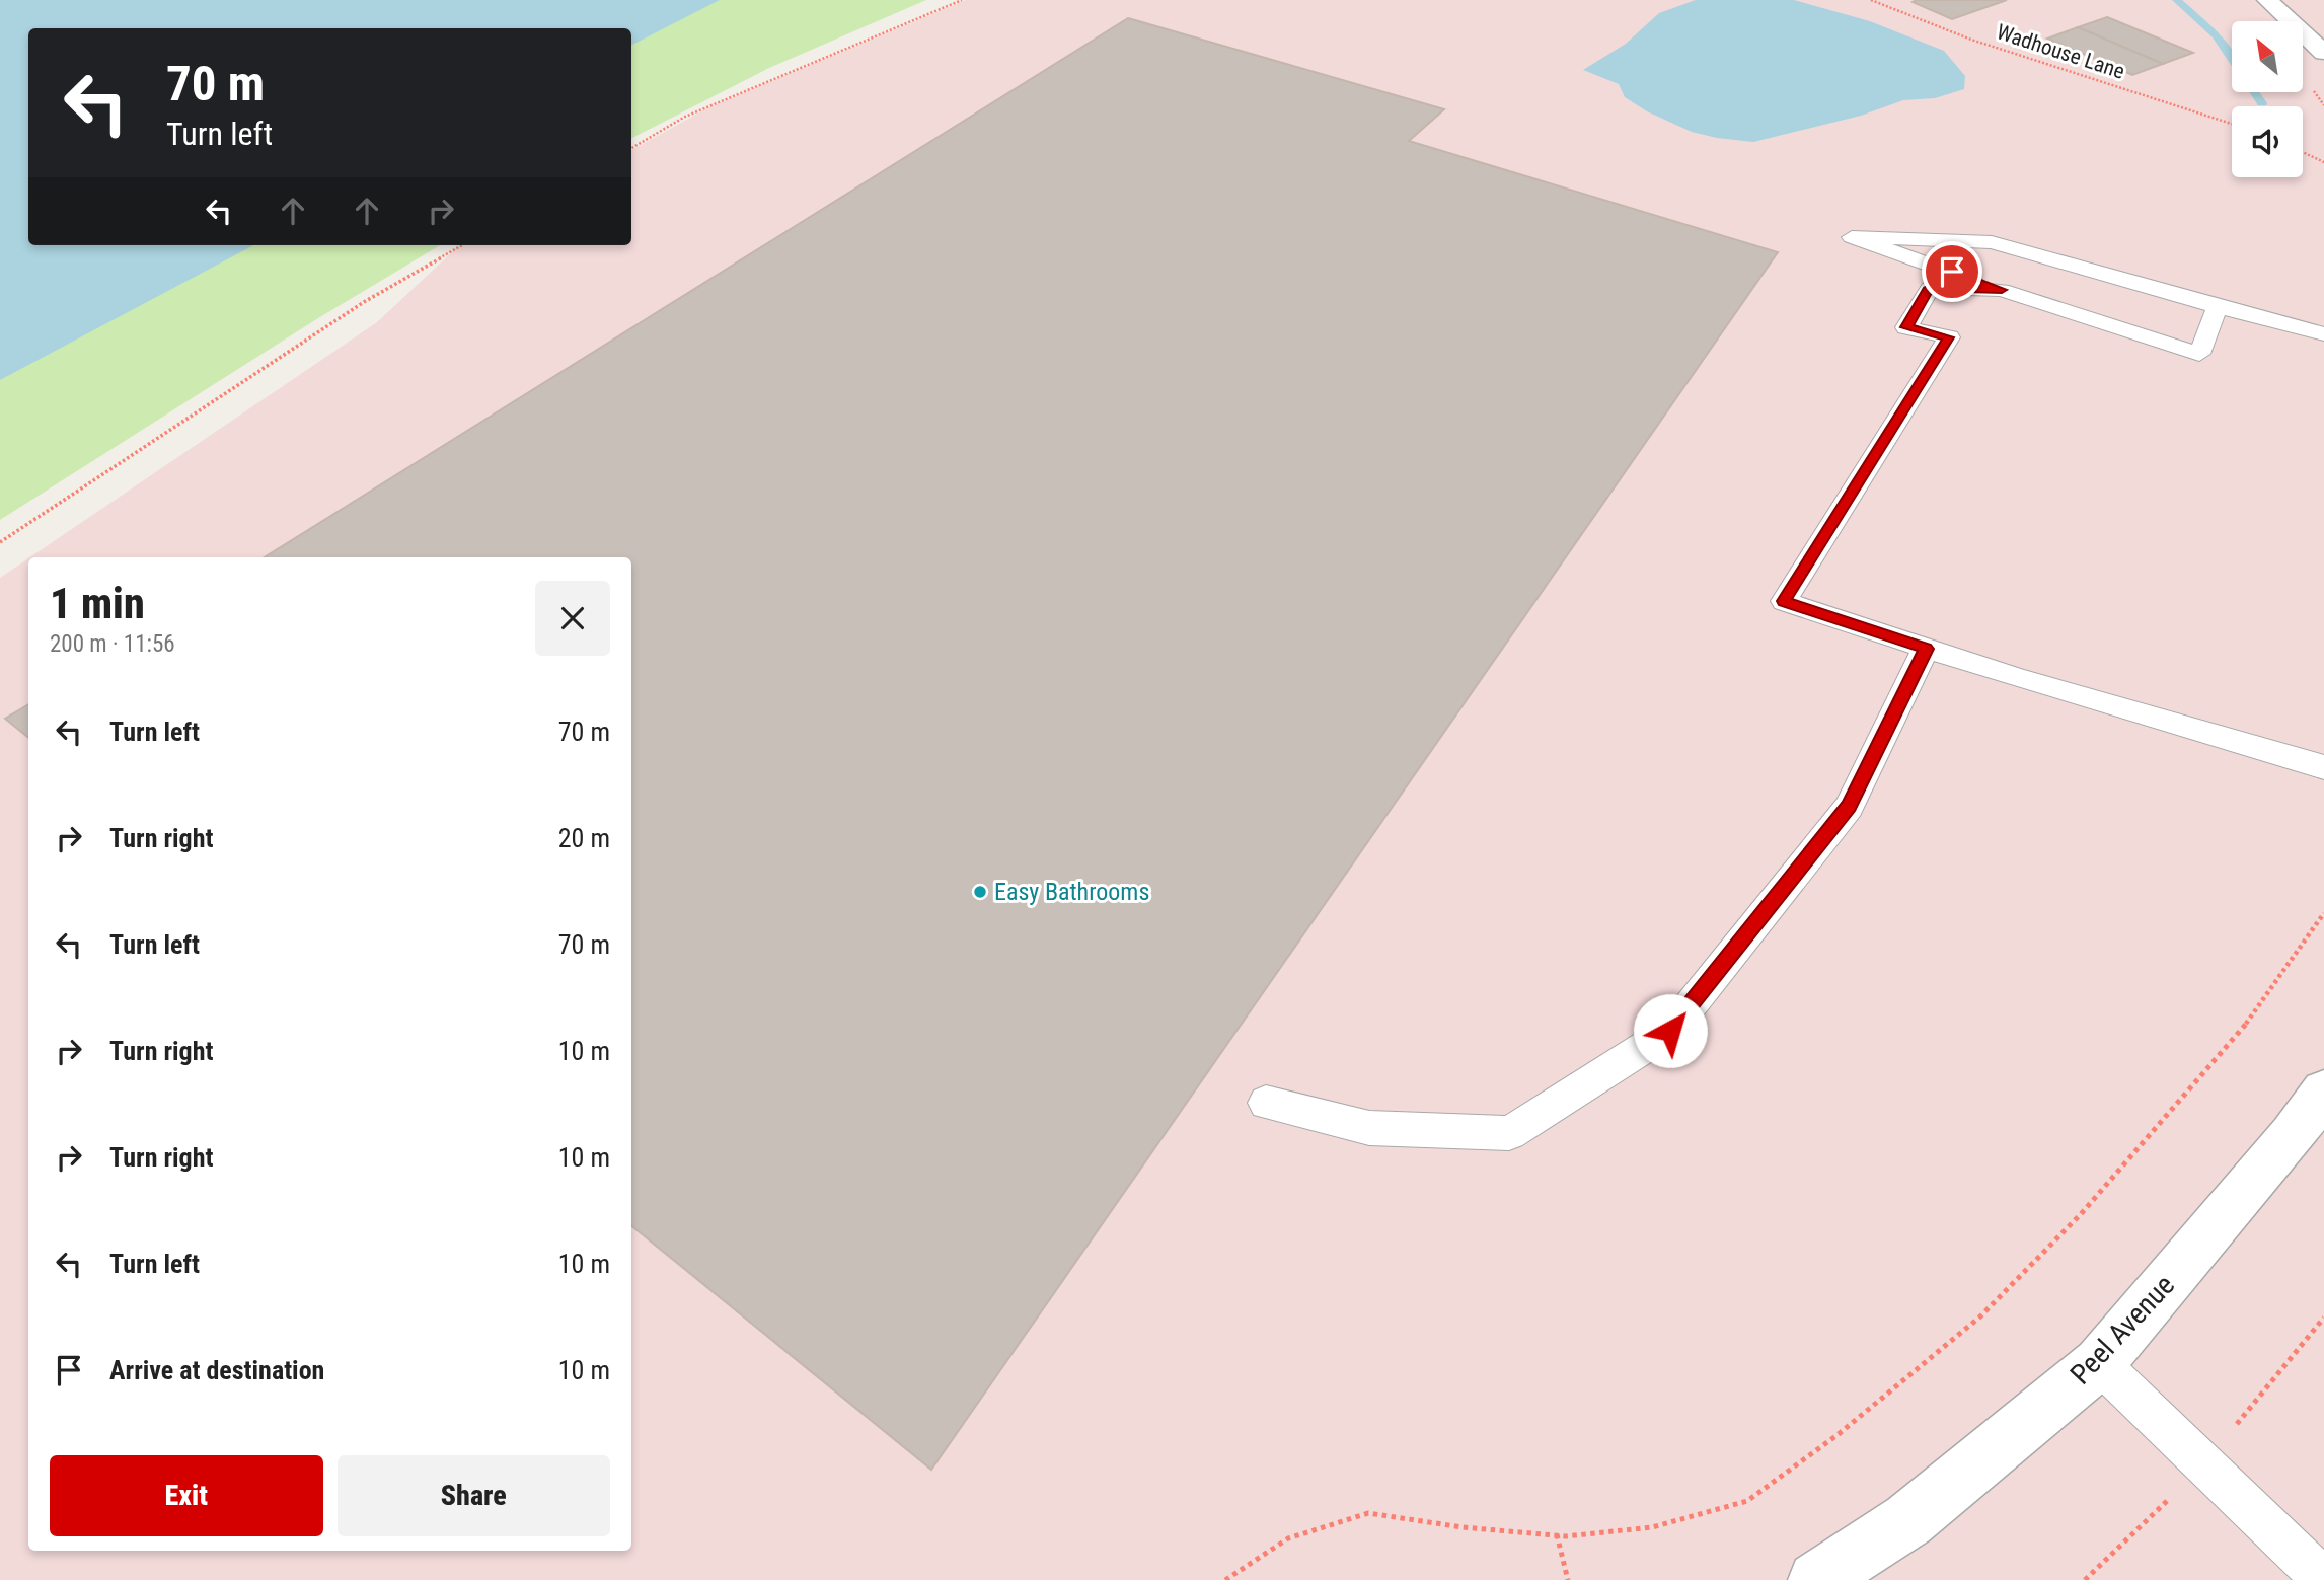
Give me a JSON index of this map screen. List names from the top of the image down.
{
  "streets": {
    "street": ["Peel Avenue"],
    "path": ["Wadhouse Lane"]
  },
  "places": ["Easy Bathrooms"],
  "north": "top left",
  "page": {
    "turn": ["70 m", "Turn left"],
    "heading": ["1 min", "200 m · 11:56"],
    "list": [
      {
        "name": "Turn left",
        "value": "70 m"
      },
      {
        "name": "Turn right",
        "value": "20 m"
      },
      {
        "name": "Turn left",
        "value": "70 m"
      },
      {
        "name": "Turn right",
        "value": "10 m"
      },
      {
        "name": "Turn right",
        "value": "10 m"
      },
      {
        "name": "Turn left",
        "value": "10 m"
      },
      {
        "name": "Arrive at destination",
        "value": "10 m"
      }
    ],
    "buttons": ["Exit", "Share"]
  }
}
